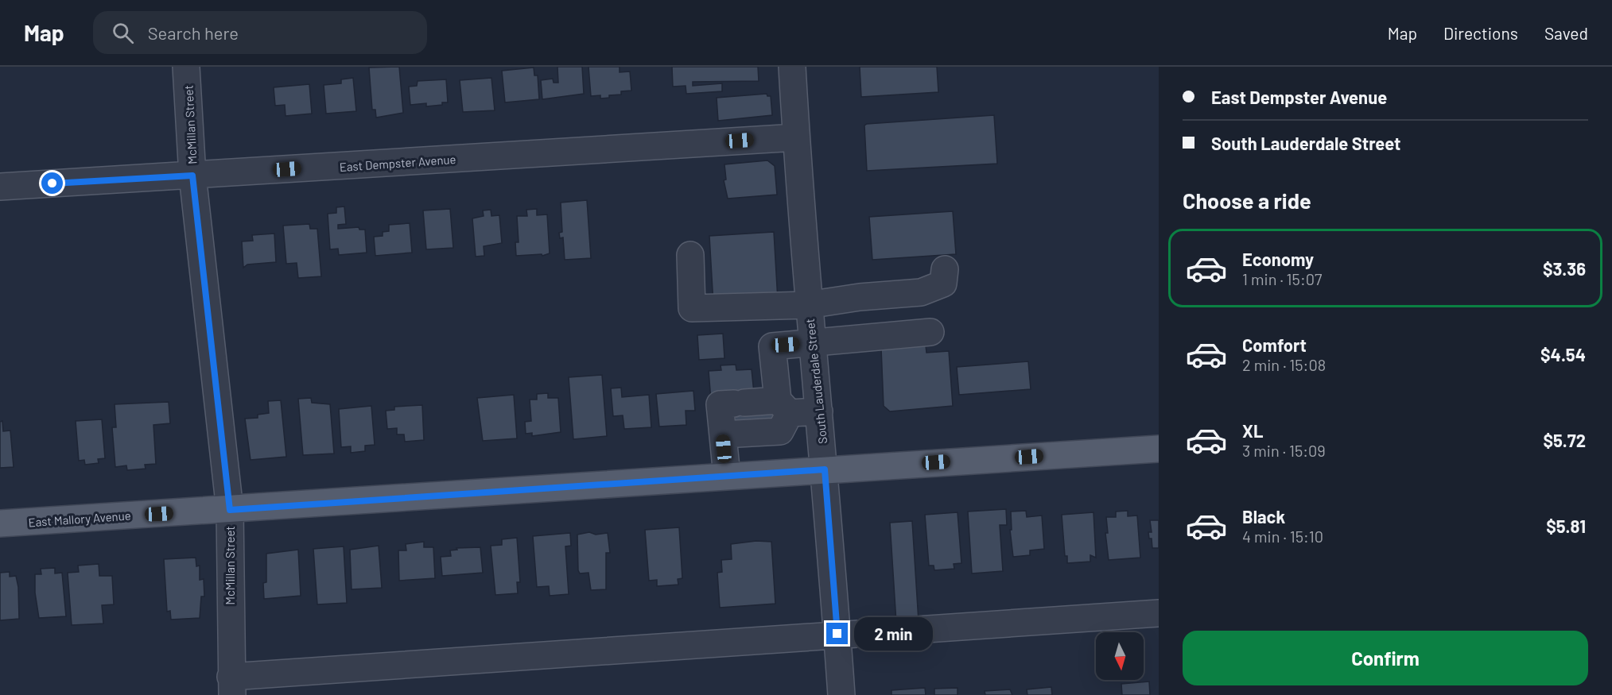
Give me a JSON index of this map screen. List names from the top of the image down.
{
  "streets": {
    "main road": ["East Mallory Avenue"],
    "street": ["McMillan Street", "East Dempster Avenue", "South Lauderdale Street"]
  },
  "crossings": [
    ["McMillan Street", "East Dempster Avenue"],
    ["McMillan Street", "East Mallory Avenue"],
    ["East Dempster Avenue", "South Lauderdale Street"],
    ["South Lauderdale Street", "East Mallory Avenue"]
  ],
  "north": "bottom",
  "page": {
    "header": "Map",
    "search": "Search here",
    "nav": ["Map", "Directions", "Saved"],
    "banner": ["East Dempster Avenue", "South Lauderdale Street"],
    "heading": "Choose a ride",
    "list": [
      {
        "name": "Economy",
        "note": "1 min · 15:07",
        "value": "$3.36"
      },
      {
        "name": "Comfort",
        "note": "2 min · 15:08",
        "value": "$4.54"
      },
      {
        "name": "XL",
        "note": "3 min · 15:09",
        "value": "$5.72"
      },
      {
        "name": "Black",
        "note": "4 min · 15:10",
        "value": "$5.81"
      }
    ],
    "bubble": "2 min",
    "buttons": "Confirm"
  }
}
